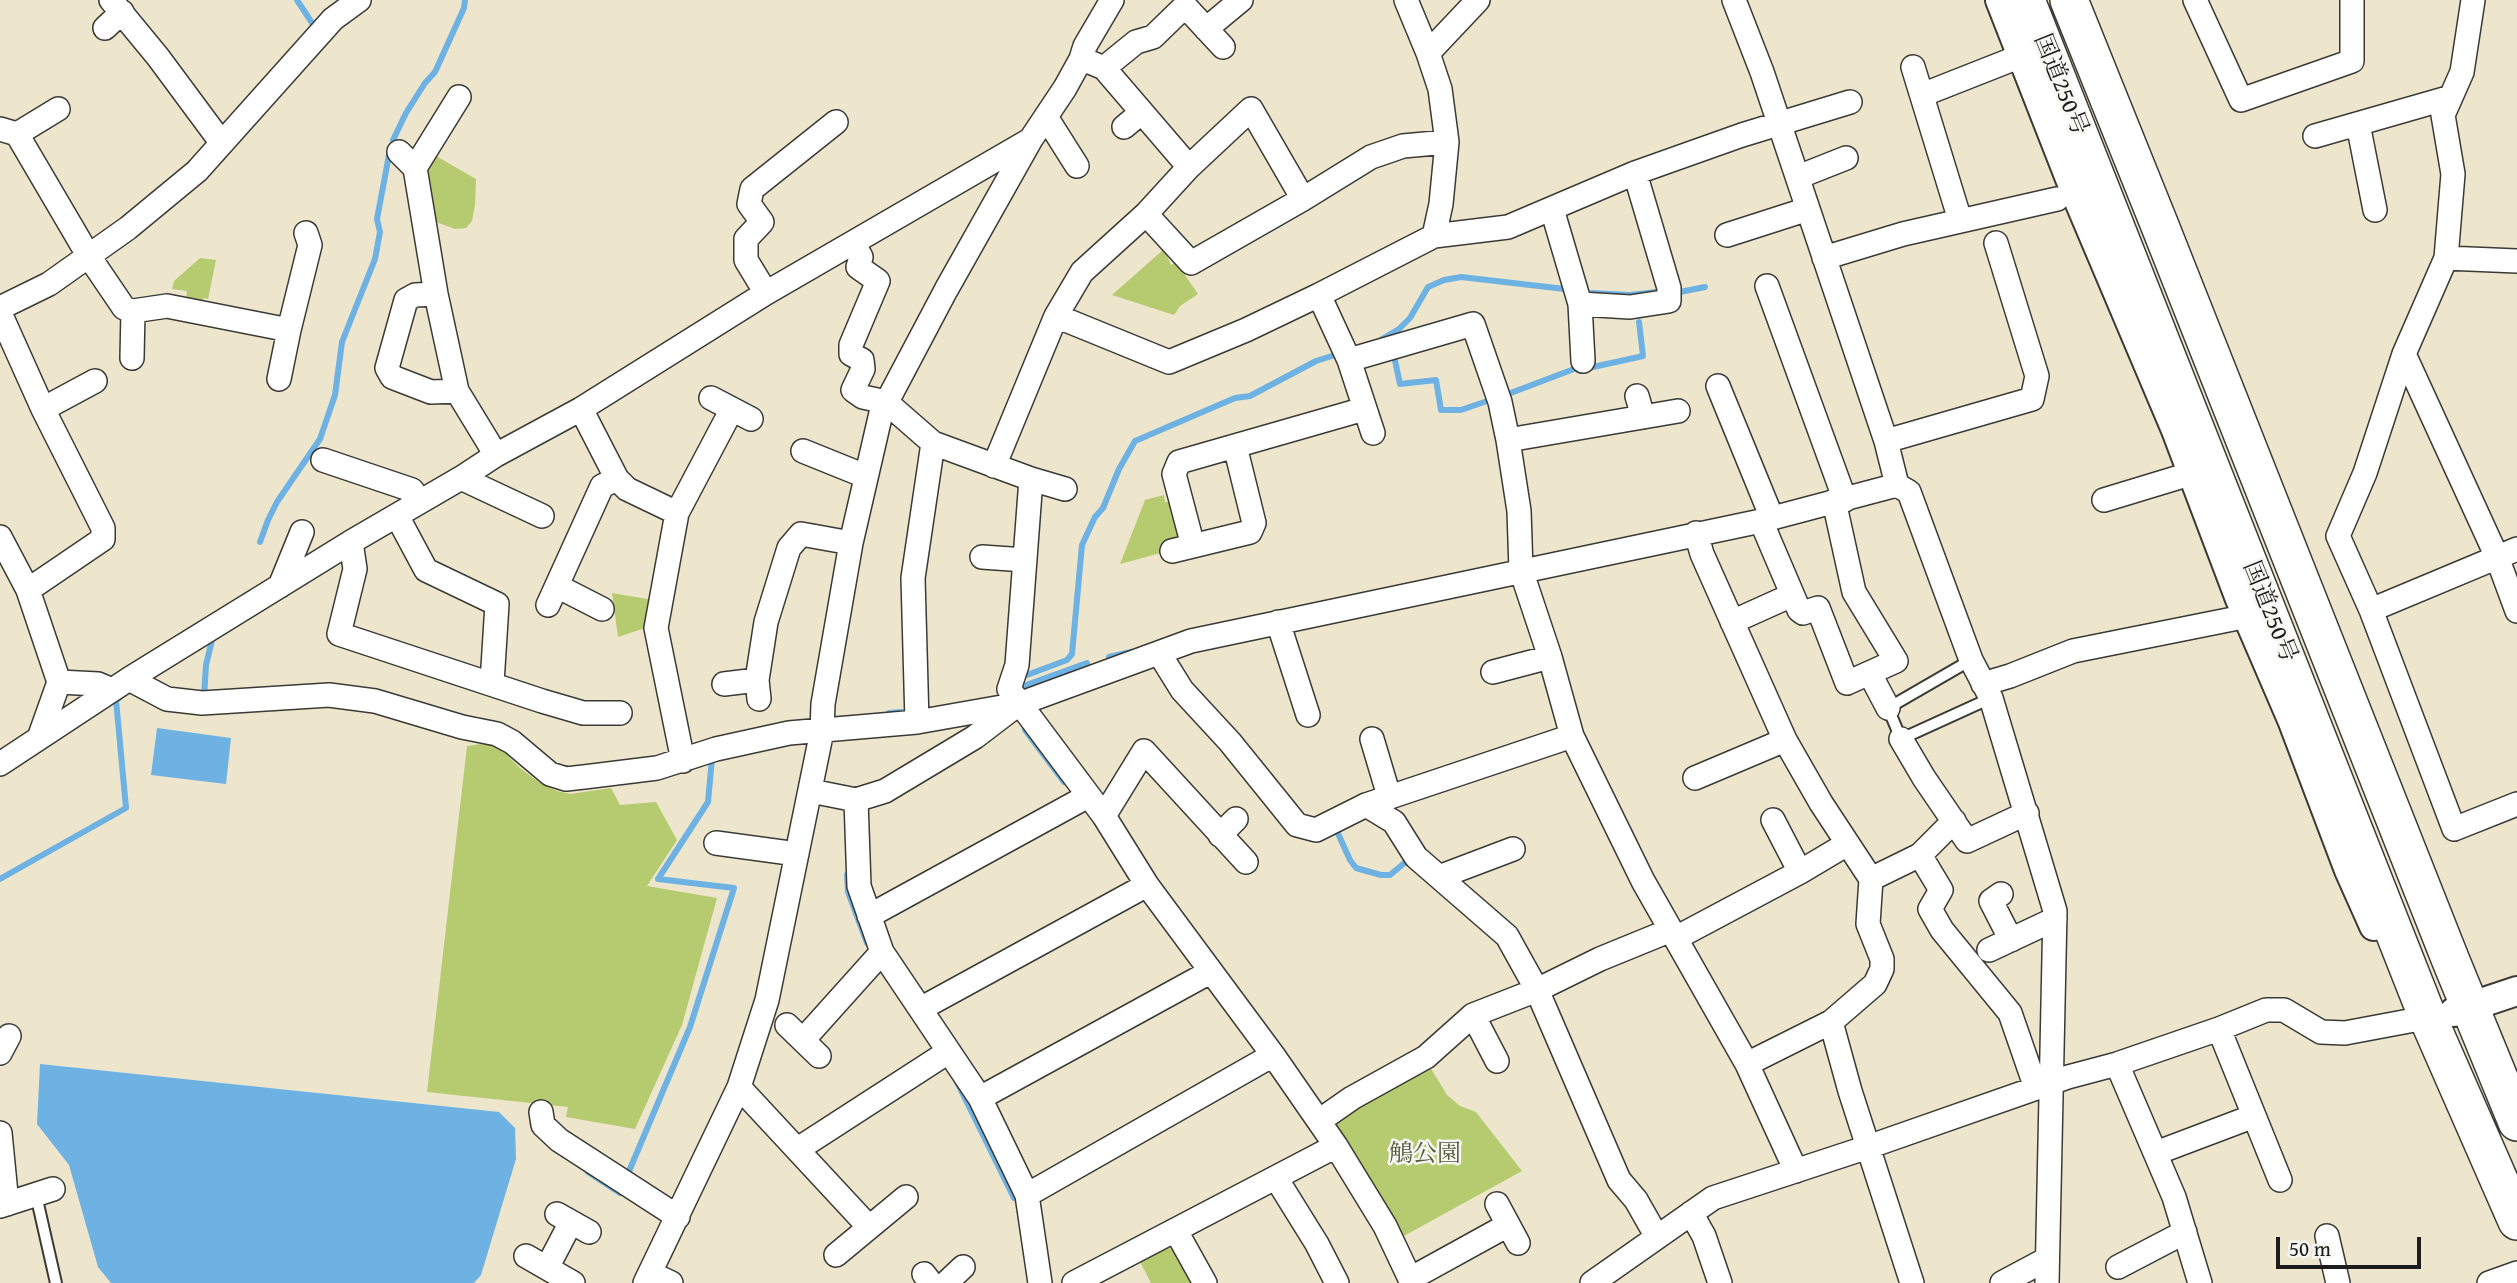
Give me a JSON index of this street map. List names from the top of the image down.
{
  "streets": {
    "highway": ["国道250号"]
  },
  "parks": ["鵤公園"],
  "scale_bar": "50 m"
}
